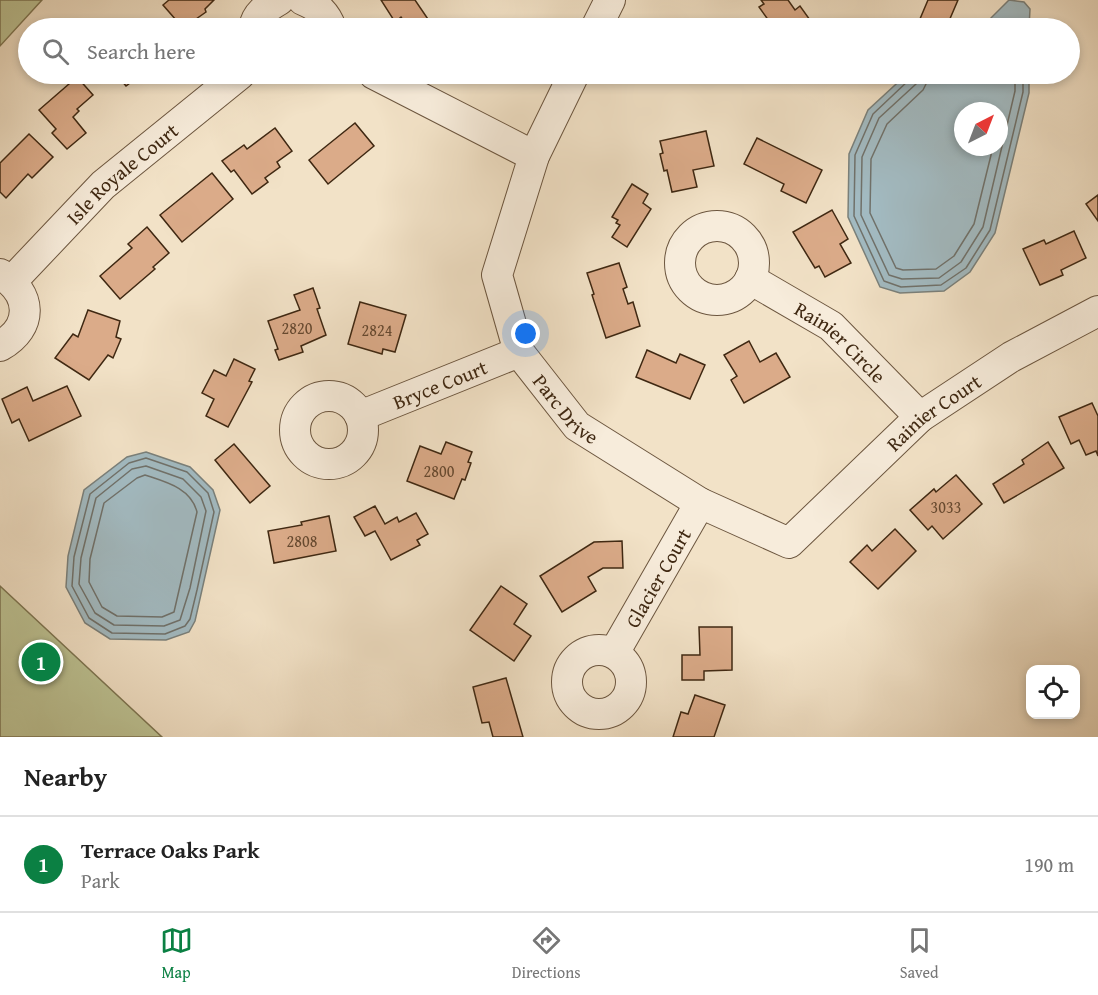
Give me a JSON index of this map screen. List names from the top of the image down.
{
  "streets": {
    "street": [
      "Isle Royale Court",
      "Rainier Circle",
      "Bryce Court",
      "Parc Drive",
      "Rainier Court",
      "Glacier Court"
    ]
  },
  "crossings": [
    ["Rainier Circle", "Rainier Court"],
    ["Bryce Court", "Parc Drive"],
    ["Parc Drive", "Rainier Court"],
    ["Parc Drive", "Glacier Court"]
  ],
  "house_numbers": [
    "2820",
    "2824",
    "2800",
    "3033",
    "2808"
  ],
  "north": "top right",
  "page": {
    "search": "Search here",
    "pins": "1",
    "heading": "Nearby",
    "list": [
      {
        "mark": "1",
        "name": "Terrace Oaks Park",
        "note": "Park",
        "value": "190 m"
      }
    ],
    "nav": ["Map", "Directions", "Saved"]
  }
}
